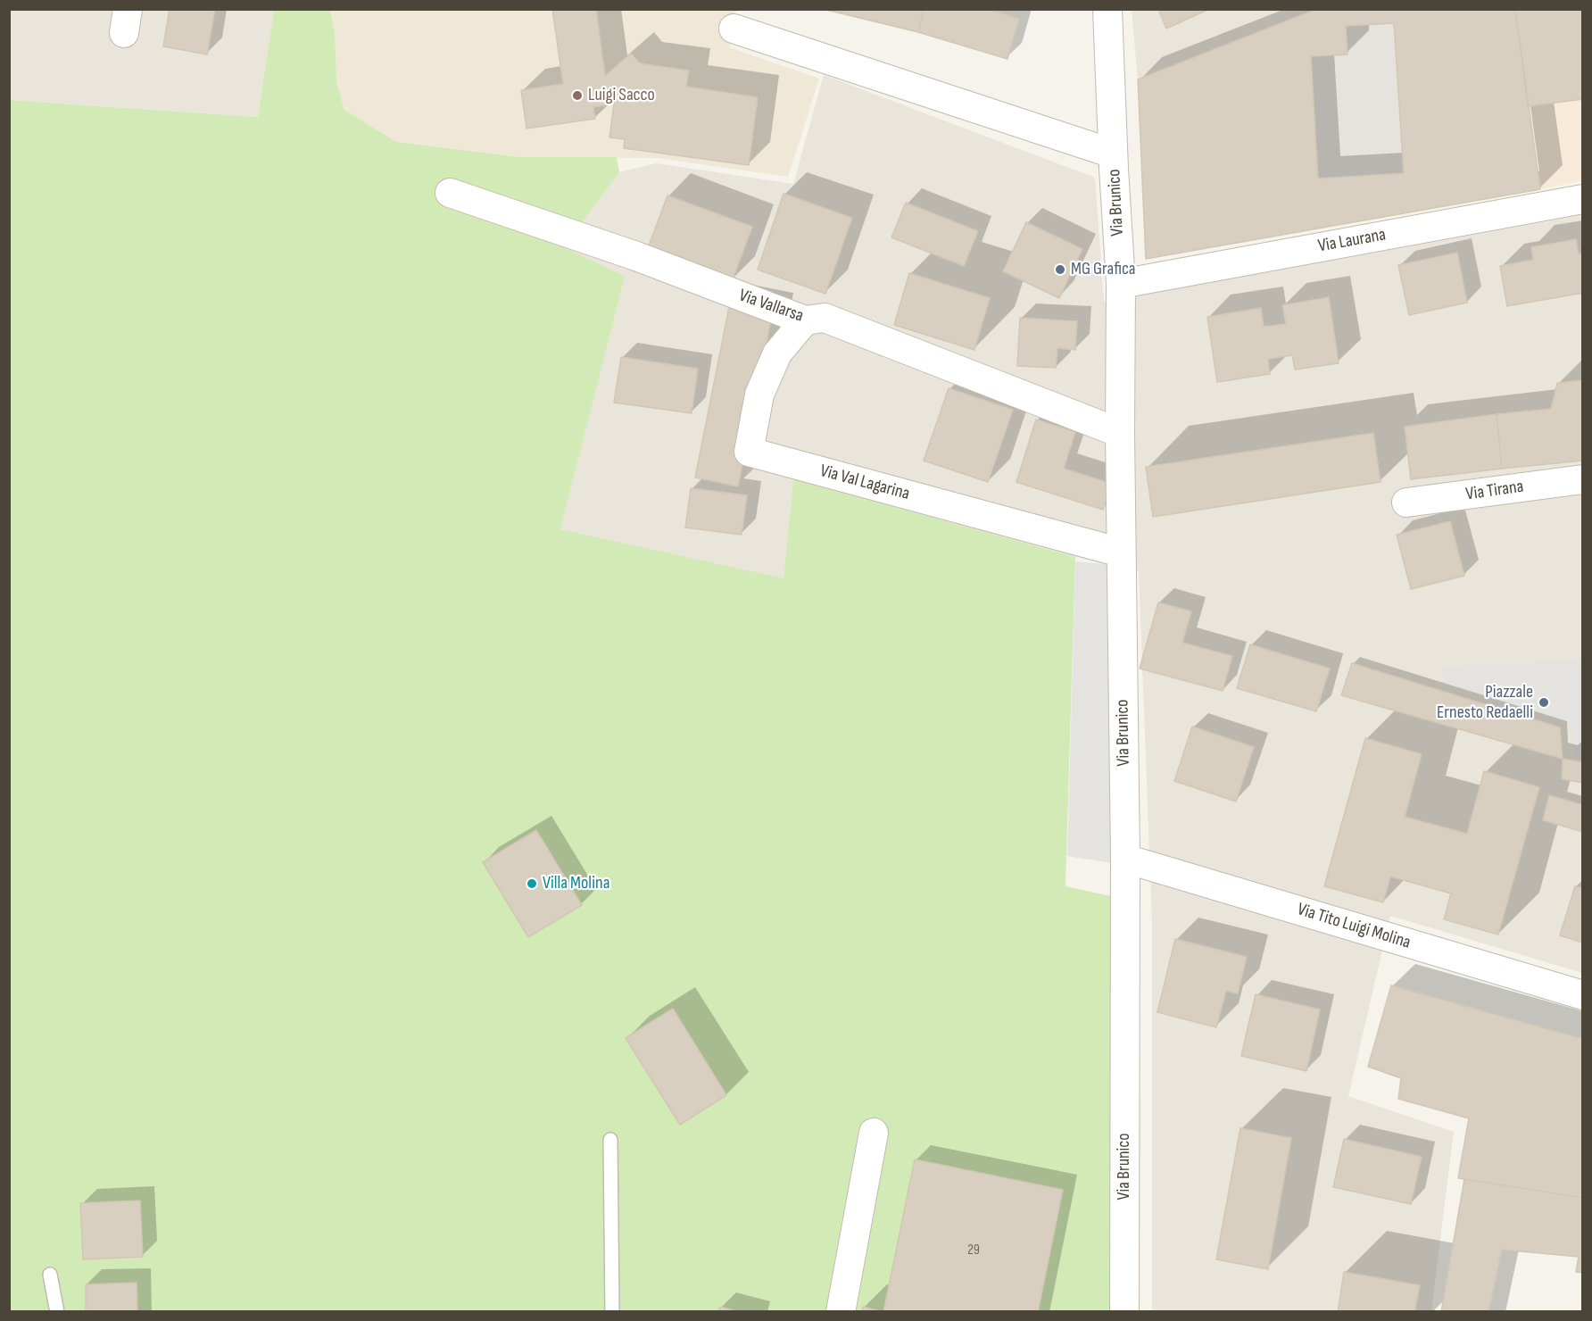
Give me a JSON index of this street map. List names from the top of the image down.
{
  "streets": {
    "street": [
      "Via Brunico",
      "Via Laurana",
      "Via Vallarsa",
      "Via Val Lagarina",
      "Via Tirana",
      "Via Tito Luigi Molina"
    ]
  },
  "crossings": [
    ["Via Brunico", "Via Laurana"],
    ["Via Brunico", "Via Vallarsa"],
    ["Via Brunico", "Via Val Lagarina"],
    ["Via Brunico", "Via Tito Luigi Molina"],
    ["Via Vallarsa", "Via Val Lagarina"]
  ],
  "places": [
    "Luigi Sacco",
    "MG Grafica",
    "Piazzale Ernesto Redaelli",
    "Villa Molina"
  ],
  "house_numbers": ["29"]
}
